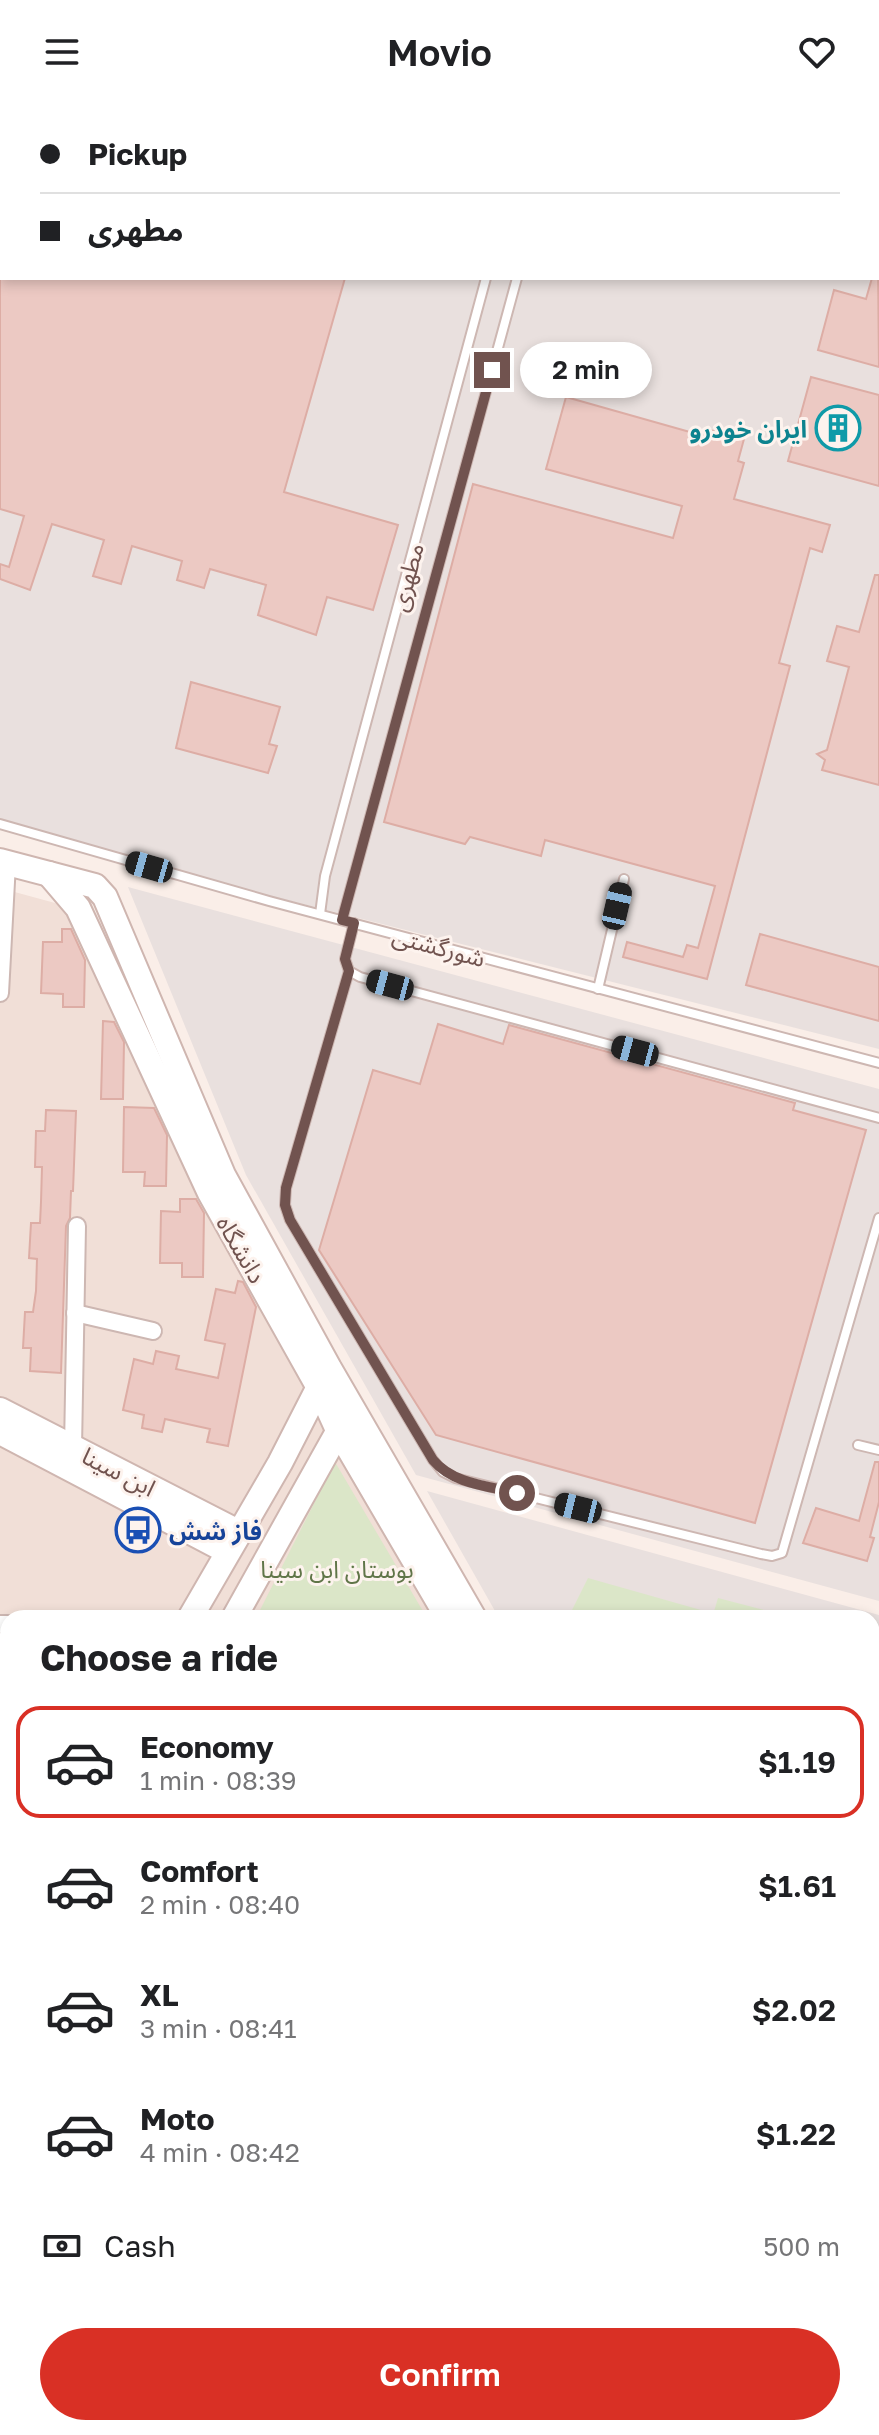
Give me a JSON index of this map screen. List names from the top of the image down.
{
  "streets": {
    "street": ["دانشگاه", "ابن سینا"],
    "lane": ["مطهری", "شورگشتی"]
  },
  "crossings": [
    ["مطهری", "شورگشتی"]
  ],
  "parks": ["بوستان ابن سینا"],
  "places": {
    "building": ["ایران خودرو"],
    "bus stop": ["فاز شش"]
  },
  "page": {
    "header": "Movio",
    "banner": ["Pickup", "مطهری"],
    "bubble": "2 min",
    "heading": "Choose a ride",
    "list": [
      {
        "name": "Economy",
        "note": "1 min · 08:39",
        "value": "$1.19"
      },
      {
        "name": "Comfort",
        "note": "2 min · 08:40",
        "value": "$1.61"
      },
      {
        "name": "XL",
        "note": "3 min · 08:41",
        "value": "$2.02"
      },
      {
        "name": "Moto",
        "note": "4 min · 08:42",
        "value": "$1.22"
      }
    ],
    "pay": ["Cash", "500 m"],
    "buttons": "Confirm"
  }
}
